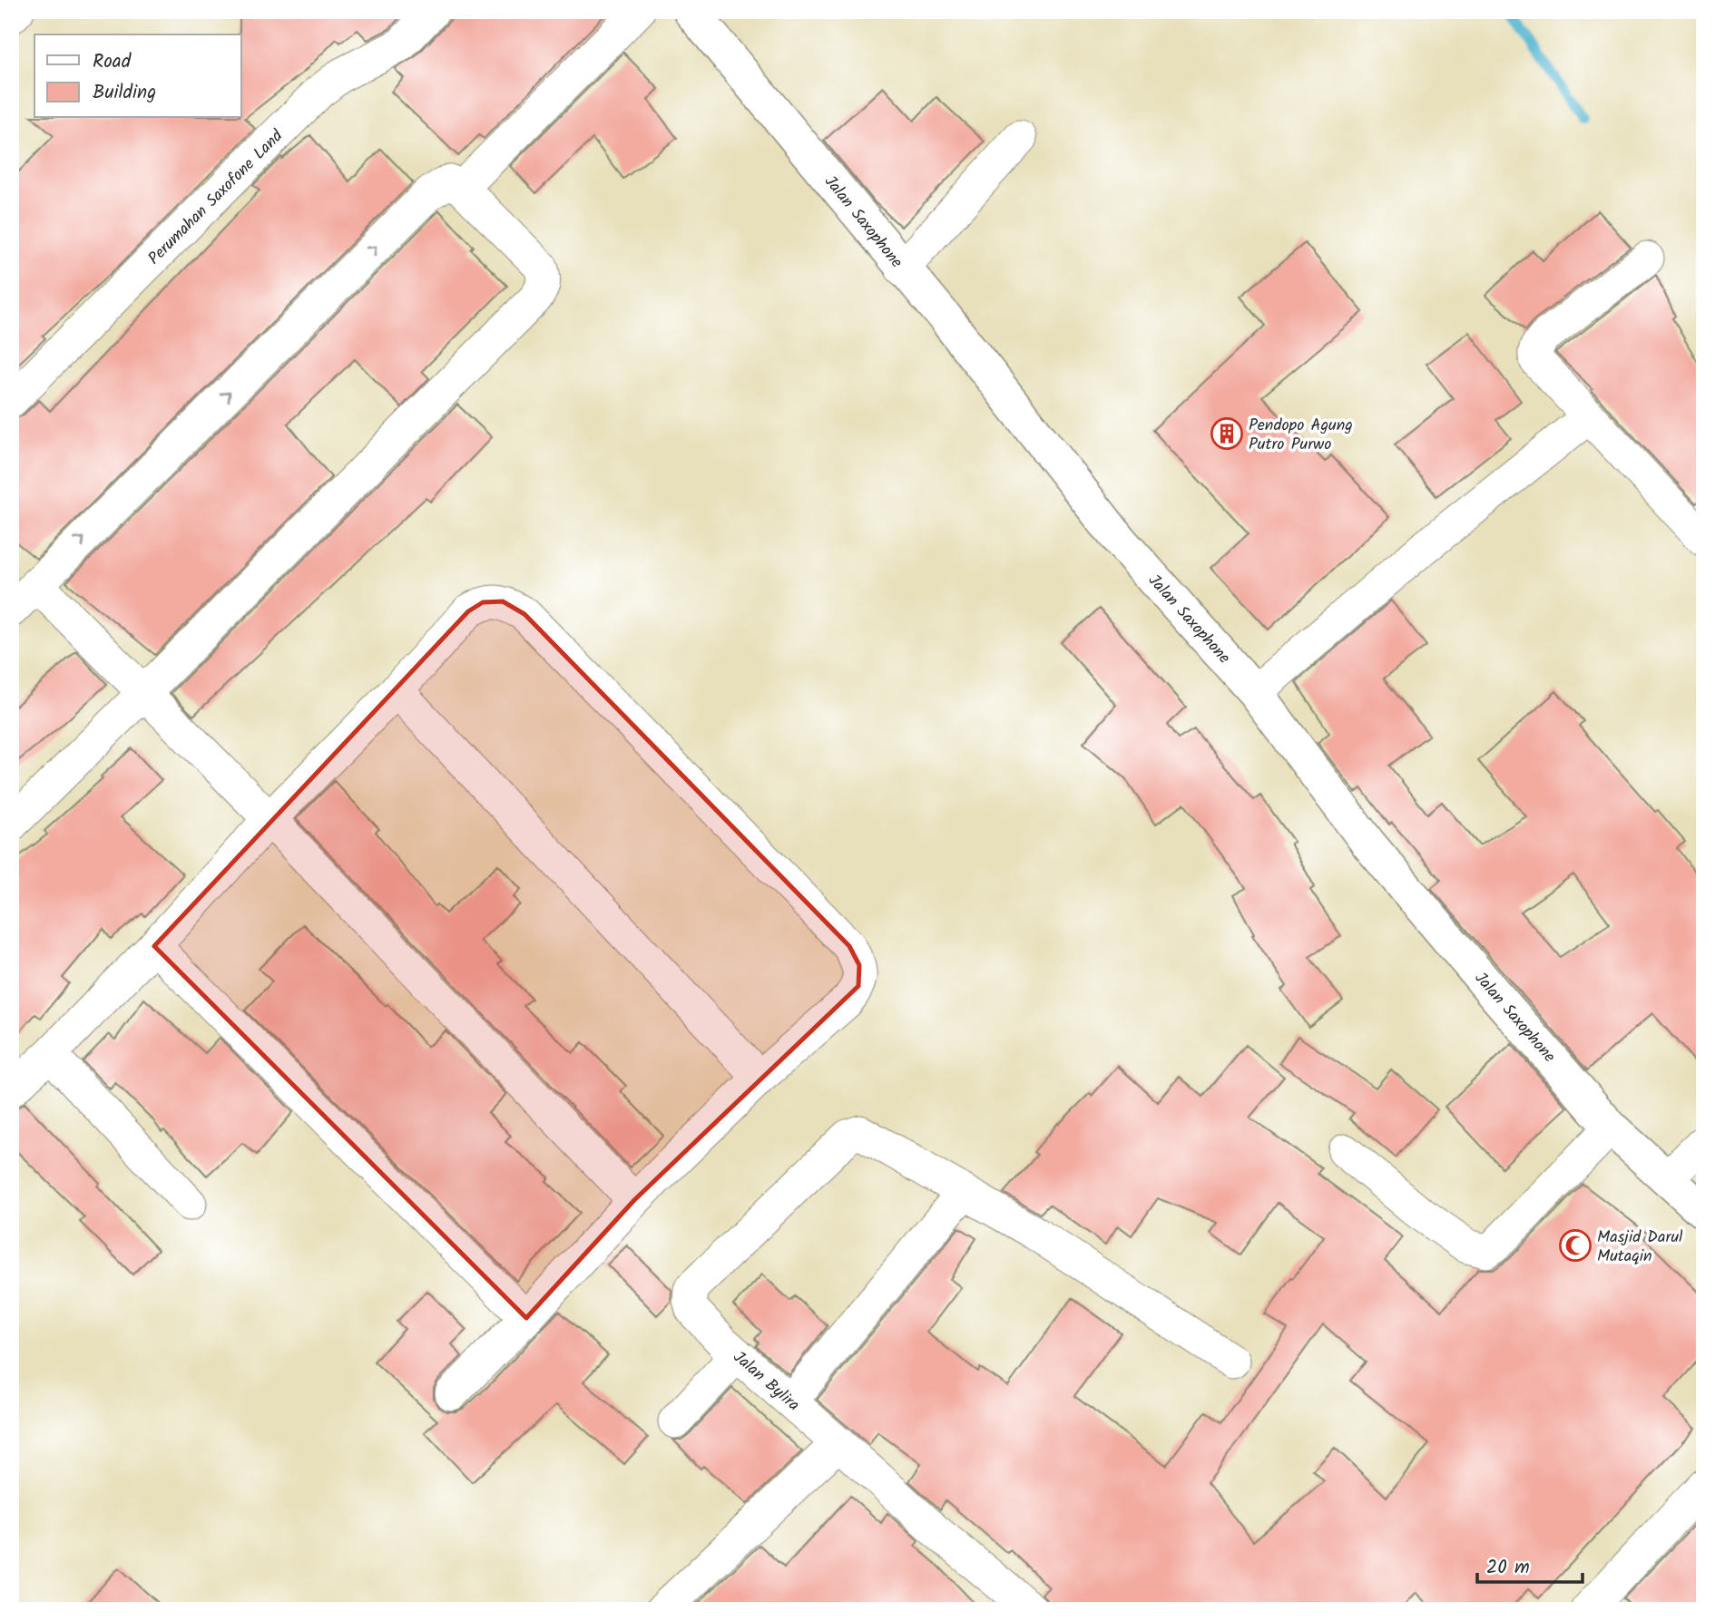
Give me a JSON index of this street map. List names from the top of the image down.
{
  "streets": {
    "main road": ["Jalan Saxophone"],
    "street": ["Perumahan Saxofone Land", "Jalan Bylira"]
  },
  "places": {
    "building": ["Pendopo Agung Putro Purwo"],
    "mosque": ["Masjid Darul Mutaqin"]
  },
  "legend": ["Road", "Building"],
  "scale_bar": "20 m"
}
